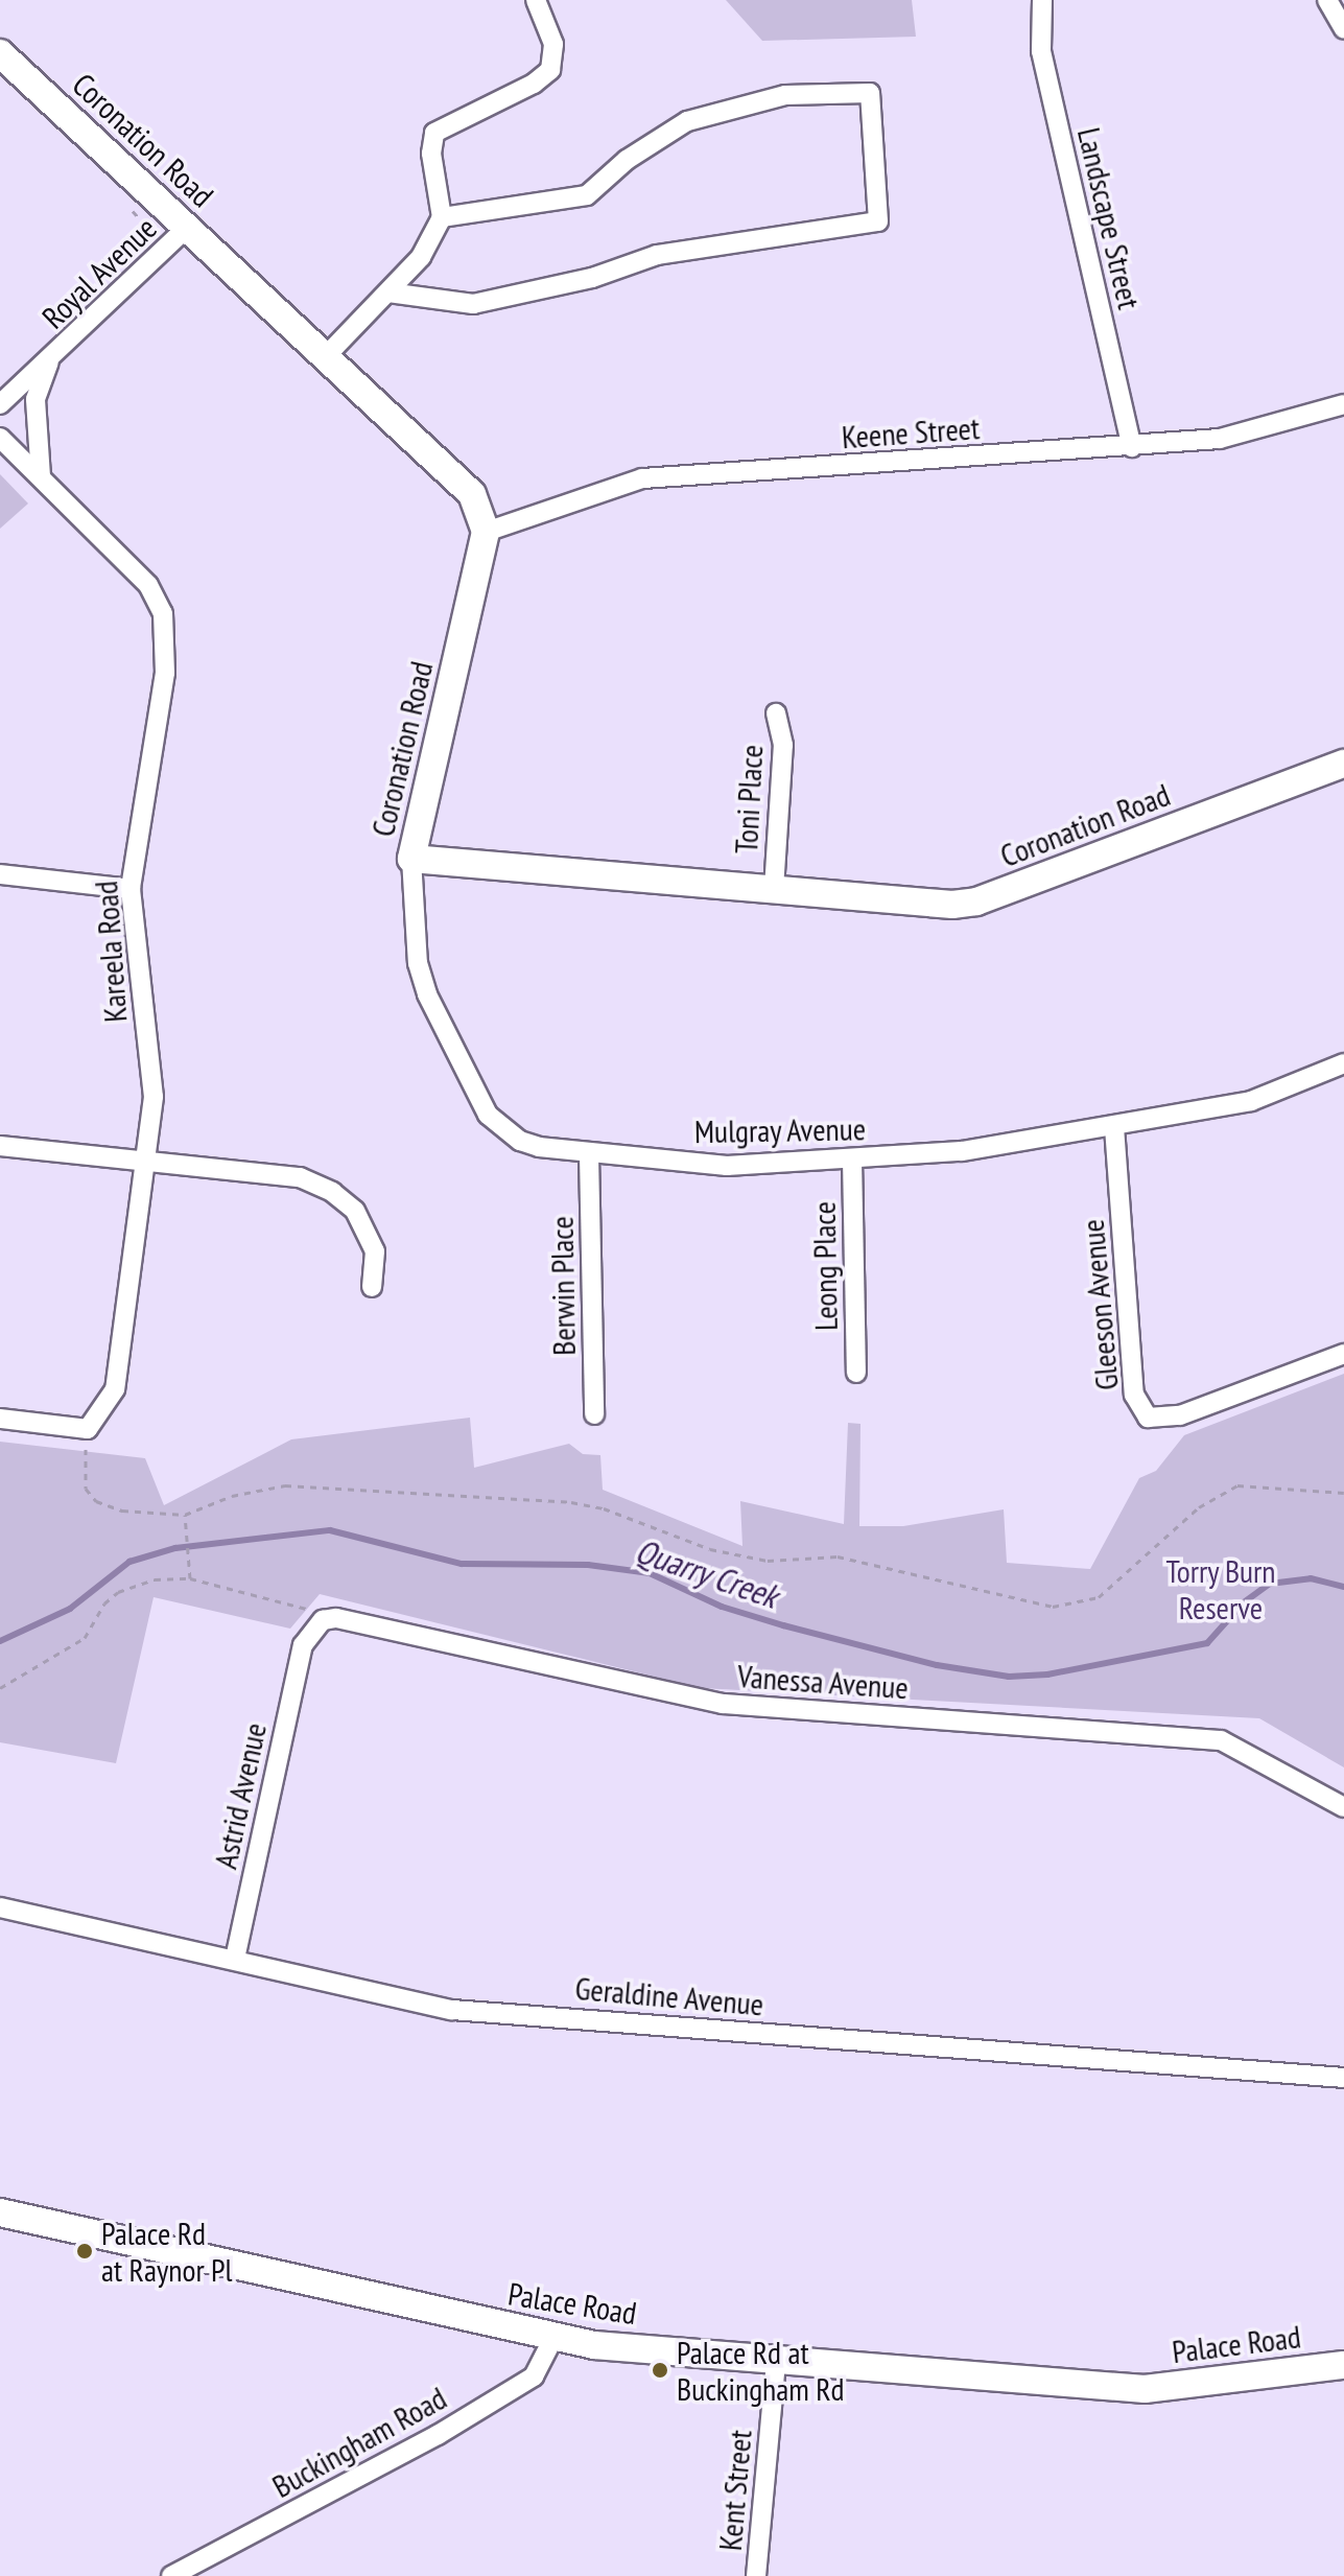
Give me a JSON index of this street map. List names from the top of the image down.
{
  "streets": {
    "street": [
      "Coronation Road",
      "Landscape Street",
      "Royal Avenue",
      "Keene Street",
      "Toni Place",
      "Kareela Road",
      "Mulgray Avenue",
      "Leong Place",
      "Berwin Place",
      "Gleeson Avenue",
      "Vanessa Avenue",
      "Astrid Avenue",
      "Geraldine Avenue",
      "Palace Road",
      "Buckingham Road",
      "Kent Street"
    ]
  },
  "crossings": [
    ["Coronation Road", "Royal Avenue"],
    ["Coronation Road", "Keene Street"],
    ["Coronation Road", "Toni Place"],
    ["Coronation Road", "Mulgray Avenue"],
    ["Landscape Street", "Keene Street"],
    ["Royal Avenue", "Kareela Road"],
    ["Mulgray Avenue", "Leong Place"],
    ["Mulgray Avenue", "Berwin Place"],
    ["Mulgray Avenue", "Gleeson Avenue"],
    ["Vanessa Avenue", "Astrid Avenue"],
    ["Astrid Avenue", "Geraldine Avenue"],
    ["Palace Road", "Buckingham Road"],
    ["Palace Road", "Kent Street"]
  ],
  "water": ["Quarry Creek"],
  "parks": ["Torry Burn Reserve"],
  "places": ["Palace Rd at Raynor Pl", "Palace Rd at Buckingham Rd"]
}
